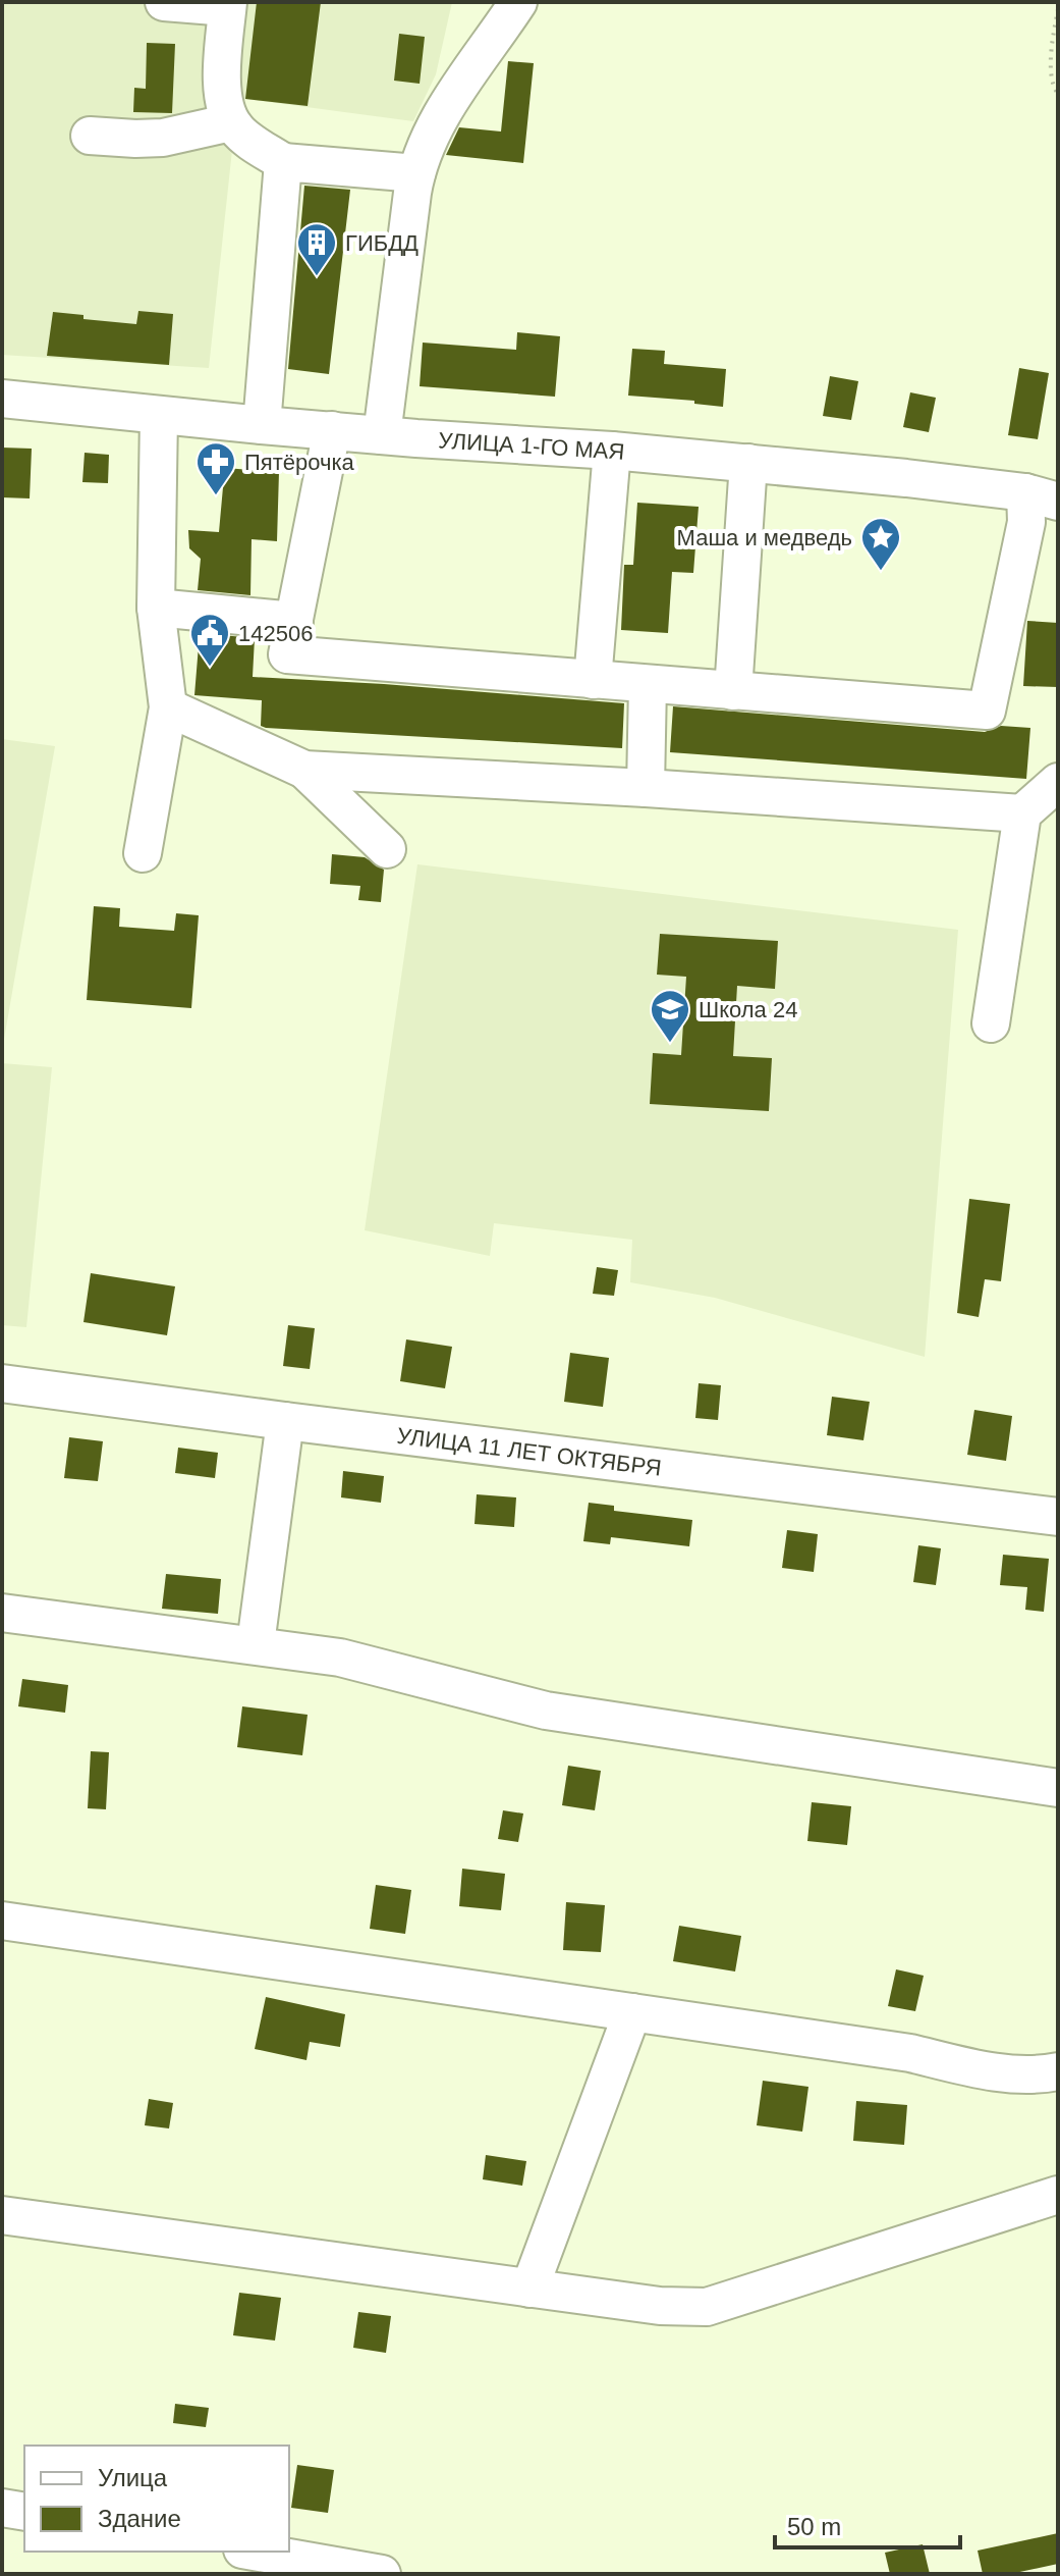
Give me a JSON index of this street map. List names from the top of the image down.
{
  "streets": {
    "street": ["УЛИЦА 1-ГО МАЯ", "УЛИЦА 11 ЛЕТ ОКТЯБРЯ"]
  },
  "places": {
    "building": ["ГИБДД"],
    "pharmacy": ["Пятёрочка"],
    "place": ["Маша и медведь"],
    "public building": ["142506"],
    "school or university": ["Школа 24"]
  },
  "legend": ["Улица", "Здание"],
  "scale_bar": "50 m"
}
